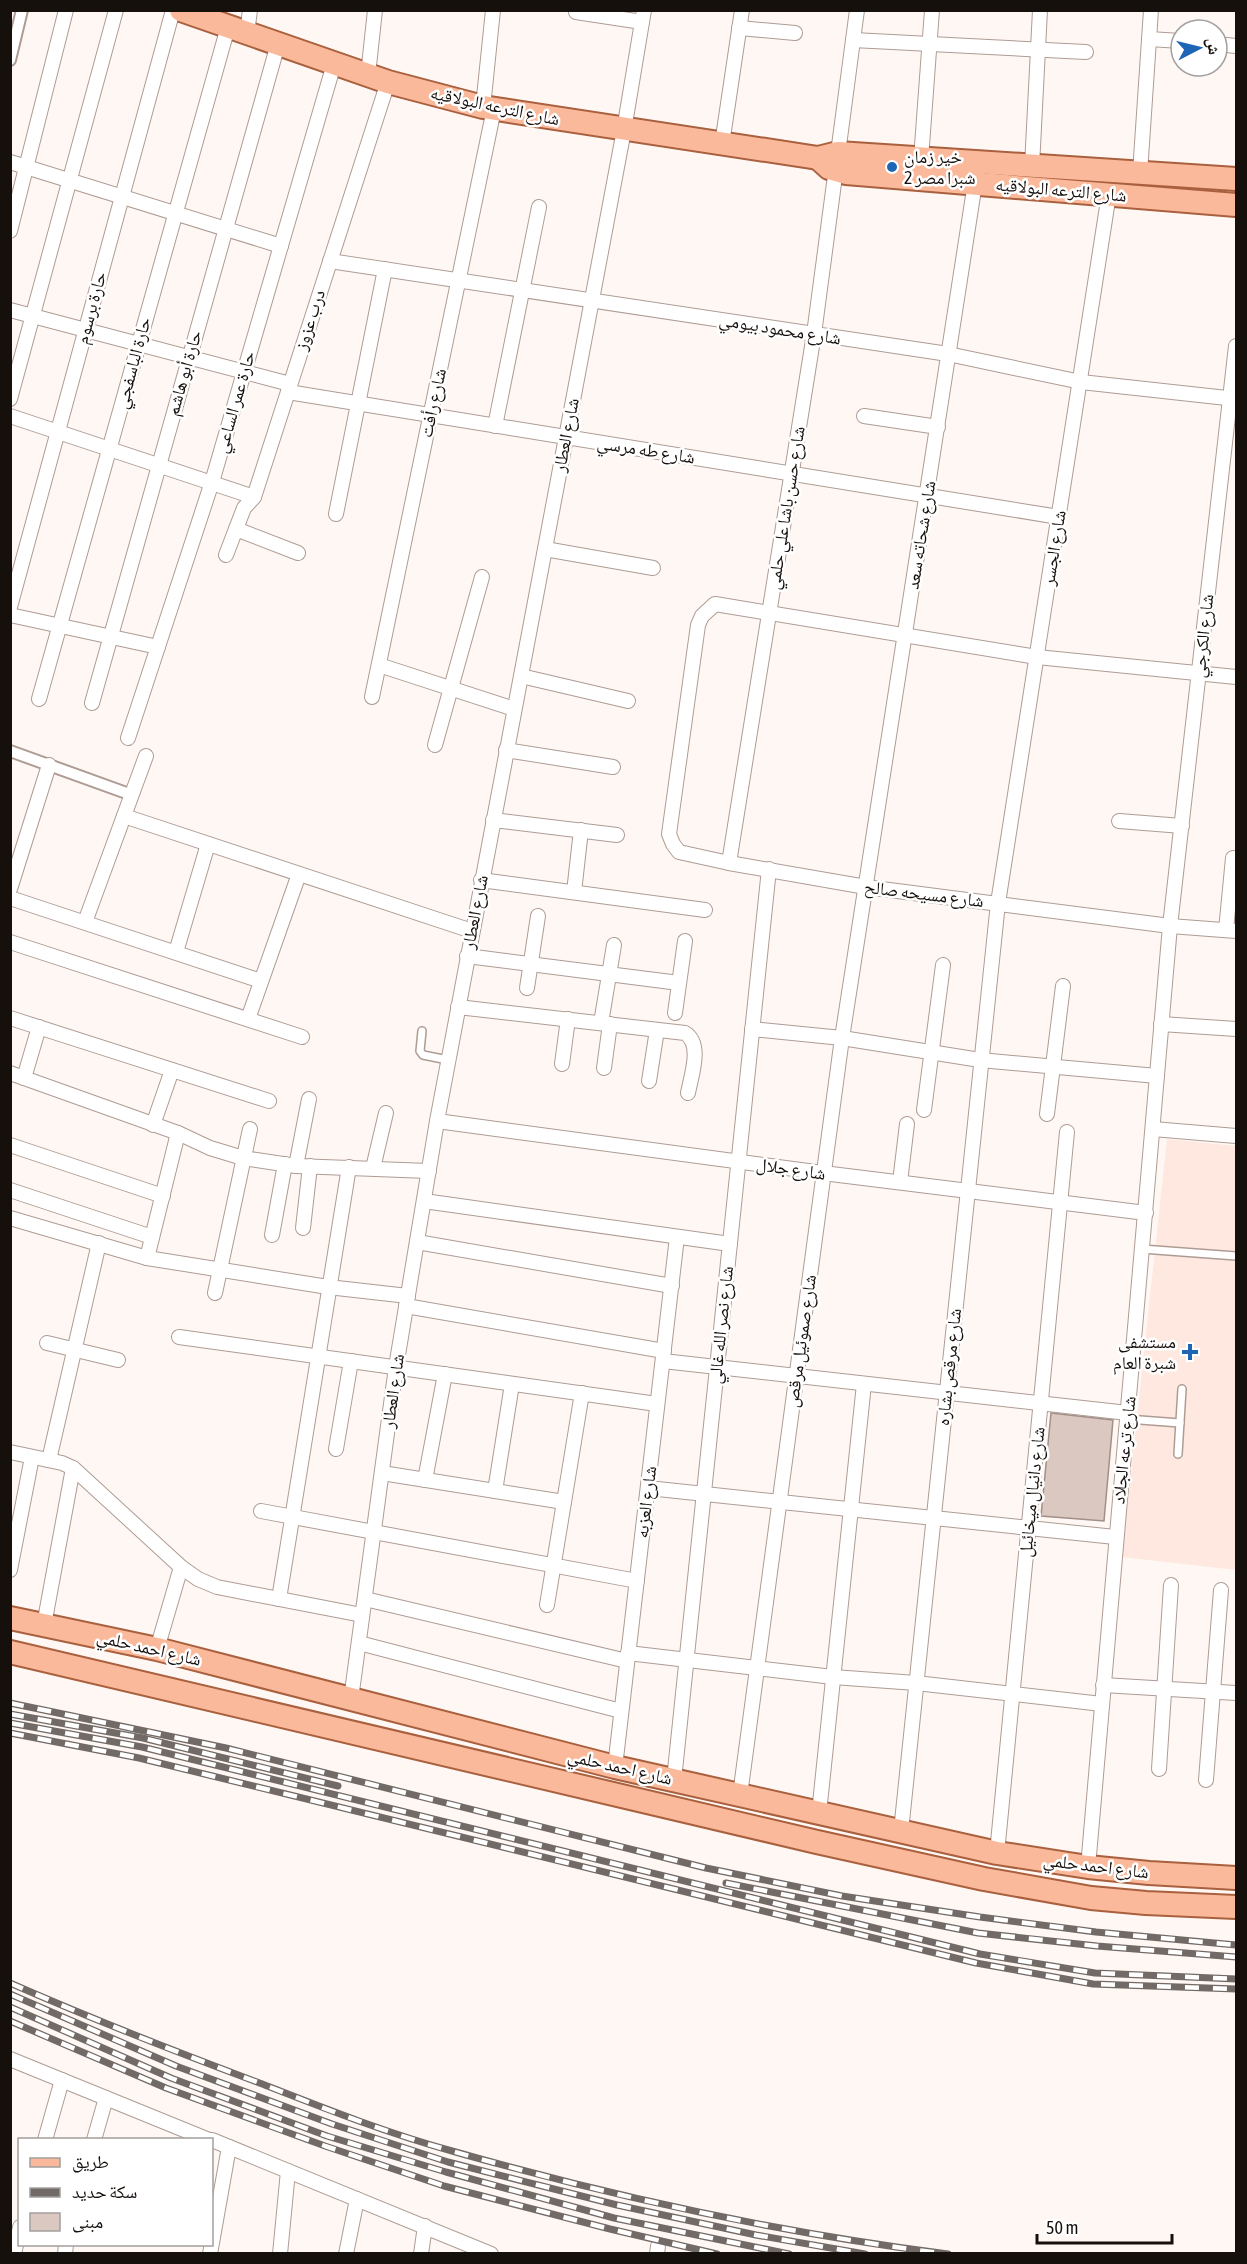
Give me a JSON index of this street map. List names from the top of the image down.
{
  "streets": {
    "main road": ["شارع الترعه البولاقيه", "شارع احمد حلمي"],
    "street": [
      "حارة برسوم",
      "درب عزوز",
      "شارع محمود بيومي",
      "حارة الباسفجي",
      "حارة أبو هاشم",
      "حارة عمر الساعي",
      "شارع رأفت",
      "شارع العطار",
      "شارع طه مرسي",
      "شارع حسن باشا علي حلمي",
      "شارع شحاته سعد",
      "شارع الجسر",
      "شارع الكرجي",
      "شارع مسيحه صالح",
      "شارع جلال",
      "شارع نصر الله غالي",
      "شارع صموئيل مرقص",
      "شارع مرقص بشاره",
      "شارع ترعه الجلاد",
      "شارع دانيال ميخائيل",
      "شارع العزبه"
    ]
  },
  "crossings": [
    ["شارع الترعه البولاقيه", "درب عزوز"],
    ["شارع الترعه البولاقيه", "حارة الباسفجي"],
    ["شارع الترعه البولاقيه", "حارة أبو هاشم"],
    ["شارع الترعه البولاقيه", "حارة عمر الساعي"],
    ["شارع الترعه البولاقيه", "شارع رأفت"],
    ["شارع الترعه البولاقيه", "شارع العطار"],
    ["شارع الترعه البولاقيه", "شارع حسن باشا علي حلمي"],
    ["شارع الترعه البولاقيه", "شارع شحاته سعد"],
    ["شارع الترعه البولاقيه", "شارع الجسر"],
    ["حارة برسوم", "شارع طه مرسي"],
    ["درب عزوز", "شارع محمود بيومي"],
    ["درب عزوز", "شارع طه مرسي"],
    ["شارع محمود بيومي", "شارع رأفت"],
    ["شارع محمود بيومي", "شارع العطار"],
    ["شارع محمود بيومي", "شارع حسن باشا علي حلمي"],
    ["شارع محمود بيومي", "شارع شحاته سعد"],
    ["شارع محمود بيومي", "شارع الجسر"],
    ["شارع محمود بيومي", "شارع الكرجي"],
    ["حارة الباسفجي", "شارع طه مرسي"],
    ["حارة أبو هاشم", "شارع طه مرسي"],
    ["حارة عمر الساعي", "شارع طه مرسي"],
    ["شارع رأفت", "شارع طه مرسي"],
    ["شارع العطار", "شارع طه مرسي"],
    ["شارع العطار", "شارع جلال"],
    ["شارع العطار", "شارع احمد حلمي"],
    ["شارع طه مرسي", "شارع حسن باشا علي حلمي"],
    ["شارع طه مرسي", "شارع شحاته سعد"],
    ["شارع طه مرسي", "شارع الجسر"],
    ["شارع حسن باشا علي حلمي", "شارع مسيحه صالح"],
    ["شارع شحاته سعد", "شارع مسيحه صالح"],
    ["شارع شحاته سعد", "شارع صموئيل مرقص"],
    ["شارع الجسر", "شارع مسيحه صالح"],
    ["شارع الجسر", "شارع مرقص بشاره"],
    ["شارع الكرجي", "شارع مسيحه صالح"],
    ["شارع الكرجي", "شارع ترعه الجلاد"],
    ["شارع مسيحه صالح", "شارع نصر الله غالي"],
    ["شارع مسيحه صالح", "شارع صموئيل مرقص"],
    ["شارع مسيحه صالح", "شارع مرقص بشاره"],
    ["شارع مسيحه صالح", "شارع ترعه الجلاد"],
    ["شارع جلال", "شارع نصر الله غالي"],
    ["شارع جلال", "شارع صموئيل مرقص"],
    ["شارع جلال", "شارع مرقص بشاره"],
    ["شارع جلال", "شارع ترعه الجلاد"],
    ["شارع جلال", "شارع دانيال ميخائيل"],
    ["شارع نصر الله غالي", "شارع احمد حلمي"],
    ["شارع صموئيل مرقص", "شارع احمد حلمي"],
    ["شارع مرقص بشاره", "شارع احمد حلمي"],
    ["شارع ترعه الجلاد", "شارع احمد حلمي"],
    ["شارع دانيال ميخائيل", "شارع احمد حلمي"],
    ["شارع العزبه", "شارع احمد حلمي"]
  ],
  "places": {
    "other": ["خير زمان شبرا مصر 2"],
    "health": ["مستشفى شبرة العام"]
  },
  "legend": ["طريق", "سكة حديد", "مبنى"],
  "scale_bar": "50 m",
  "north": "right"
}
